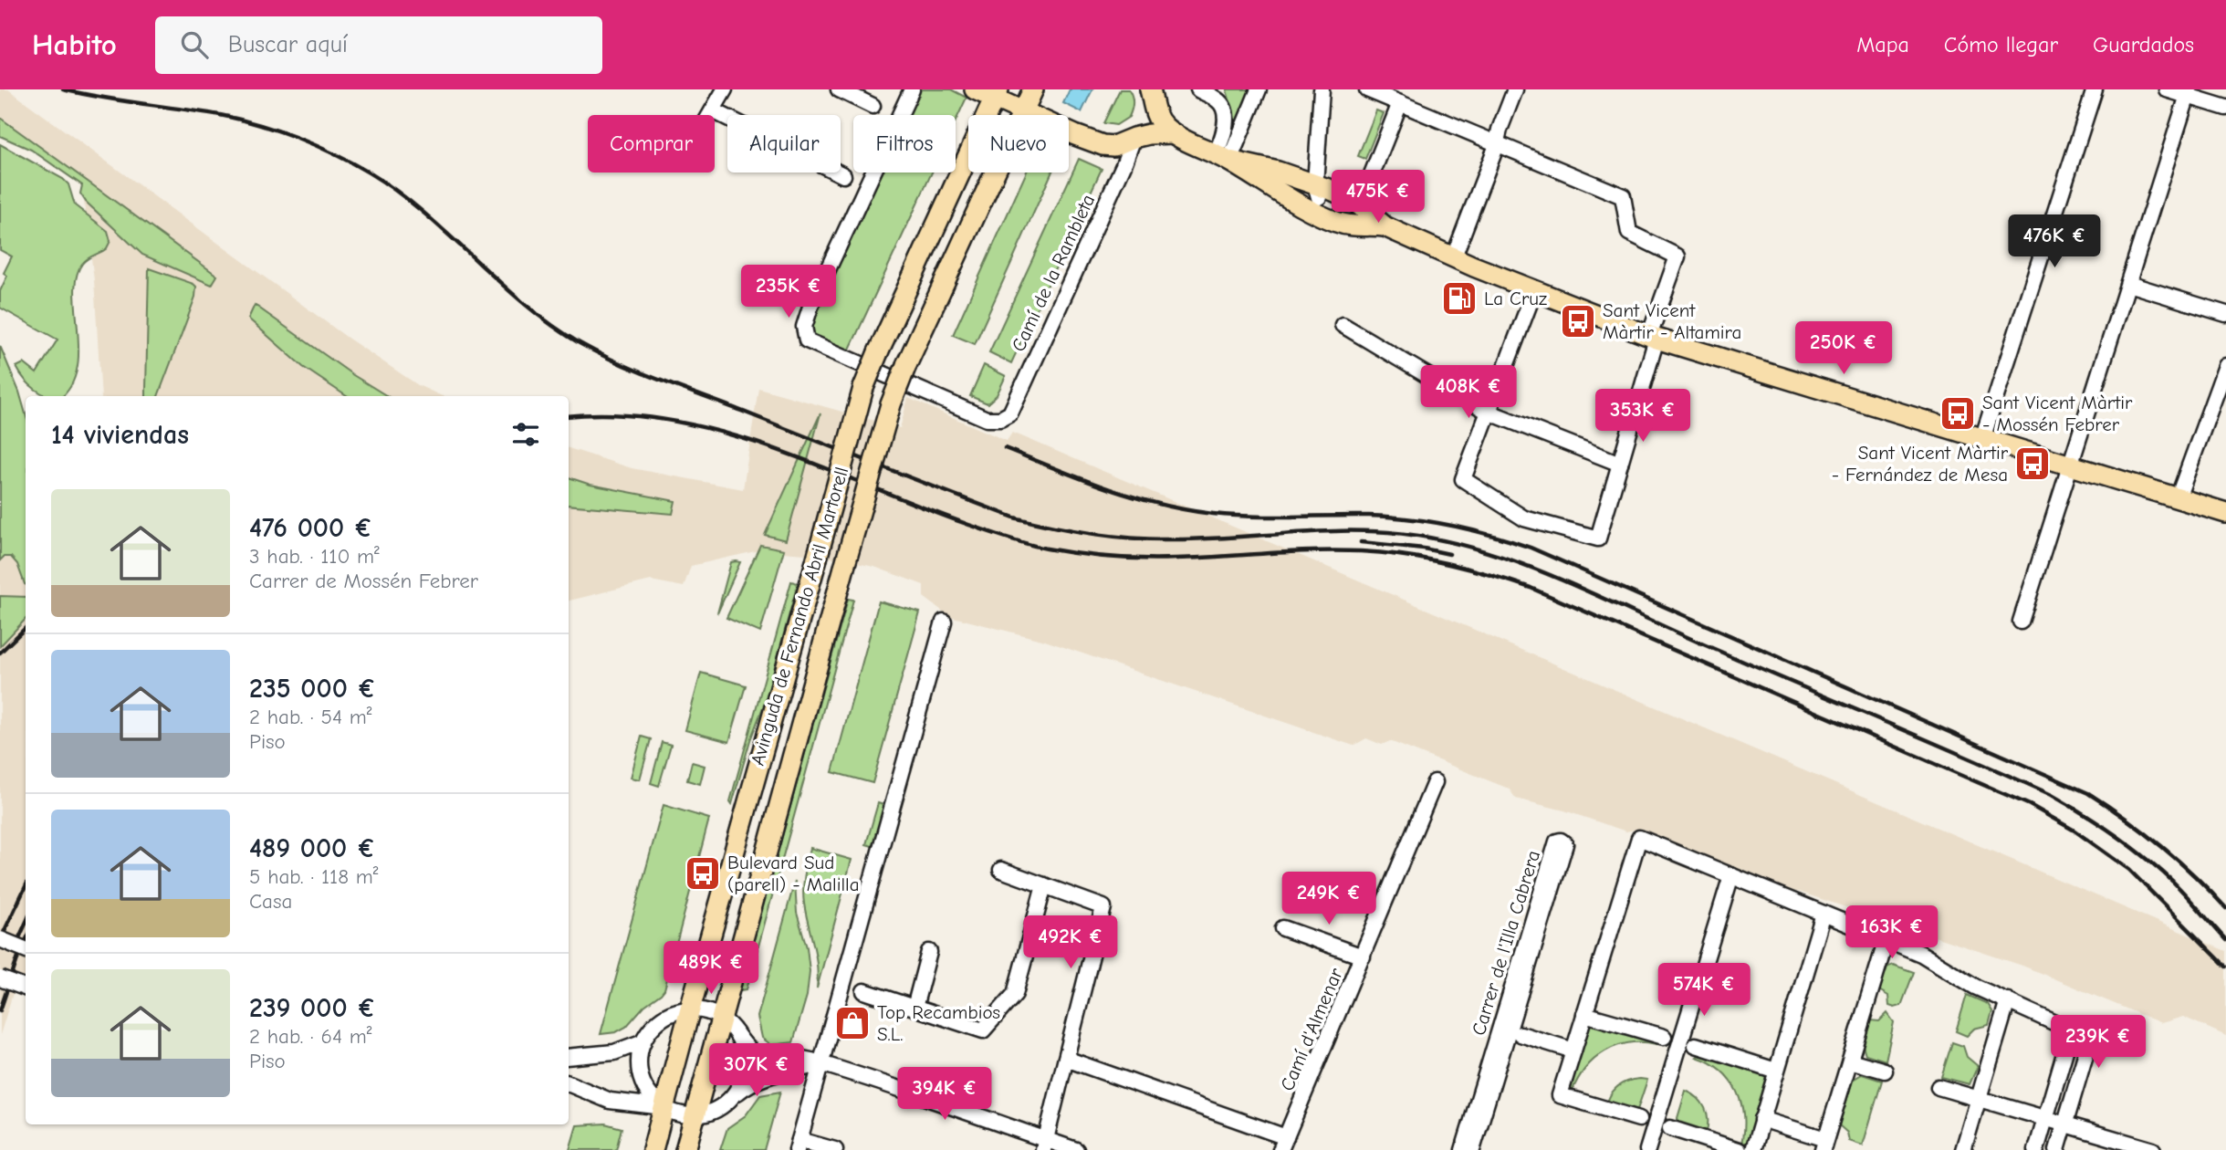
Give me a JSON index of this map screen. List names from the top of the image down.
{
  "streets": {
    "main road": ["Avinguda de Fernando Abril Martorell"],
    "street": ["Camí de la Rambleta", "Carrer de l'Illa Cabrera", "Camí d'Almenar"]
  },
  "places": {
    "fuel station": ["La Cruz"],
    "bus stop": [
      "Sant Vicent Màrtir - Altamira",
      "Sant Vicent Màrtir - Mossén Febrer",
      "Sant Vicent Màrtir - Fernández de Mesa",
      "Bulevard Sud (parell) - Malilla"
    ],
    "shop": ["Top Recambios S.L."]
  },
  "page": {
    "header": "Habito",
    "search": "Buscar aquí",
    "nav": ["Mapa", "Cómo llegar", "Guardados"],
    "chip": [
      "Comprar",
      "Alquilar",
      "Filtros",
      "Nuevo"
    ],
    "price": [
      "475K €",
      "476K €",
      "235K €",
      "250K €",
      "408K €",
      "353K €",
      "249K €",
      "163K €",
      "492K €",
      "489K €",
      "574K €",
      "239K €",
      "307K €",
      "394K €"
    ],
    "heading": "14 viviendas",
    "list": [
      {
        "name": "476 000 €",
        "note": "3 hab. · 110 m² · Carrer de Mossén Febrer"
      },
      {
        "name": "235 000 €",
        "note": "2 hab. · 54 m² · Piso"
      },
      {
        "name": "489 000 €",
        "note": "5 hab. · 118 m² · Casa"
      },
      {
        "name": "239 000 €",
        "note": "2 hab. · 64 m² · Piso"
      }
    ]
  }
}
